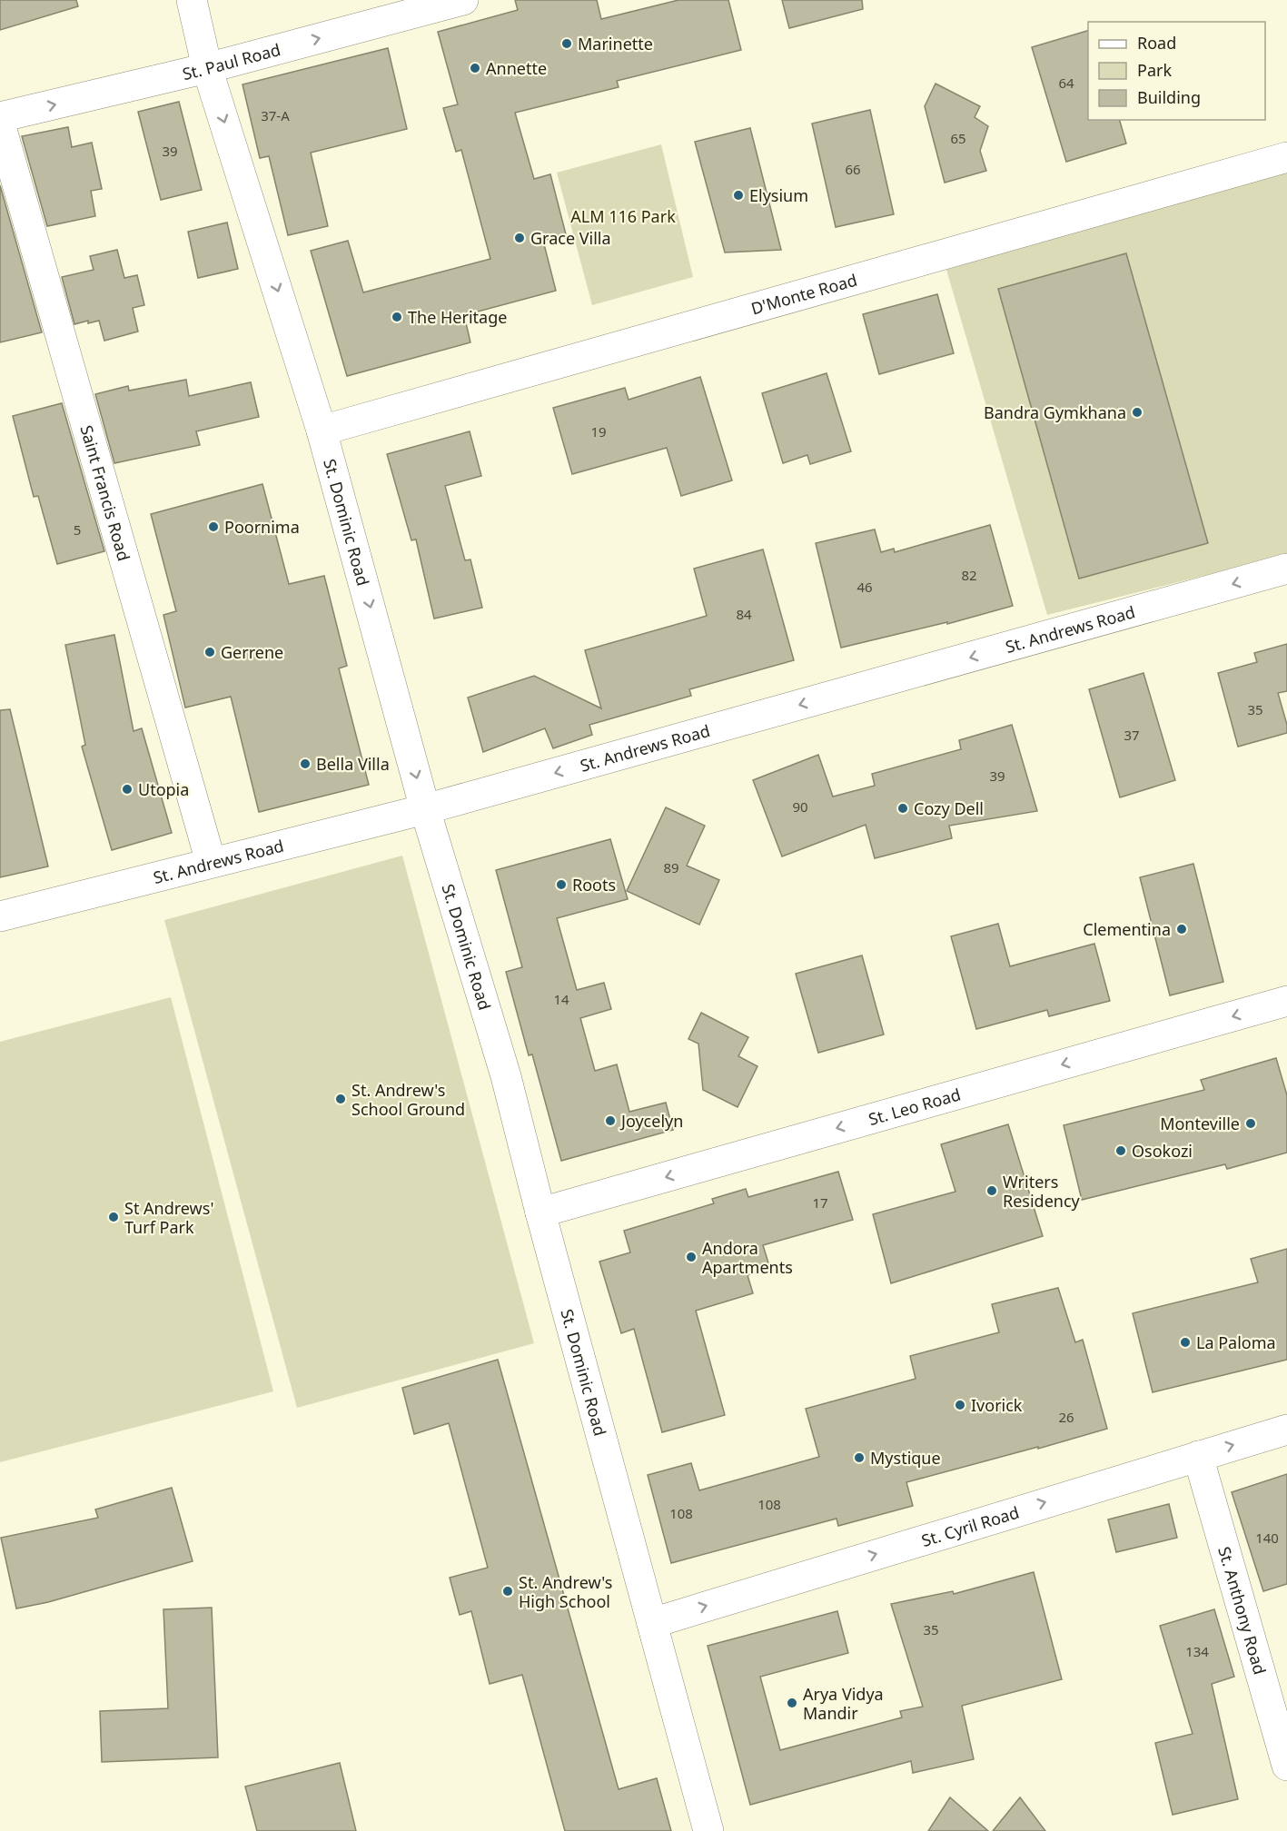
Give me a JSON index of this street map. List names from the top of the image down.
{
  "streets": {
    "street": [
      "St. Paul Road",
      "D'Monte Road",
      "Saint Francis Road",
      "St. Dominic Road",
      "St. Andrews Road",
      "St. Leo Road",
      "St. Cyril Road",
      "St. Anthony Road"
    ]
  },
  "crossings": [
    ["St. Paul Road", "St. Dominic Road"],
    ["D'Monte Road", "St. Dominic Road"],
    ["Saint Francis Road", "St. Andrews Road"],
    ["St. Dominic Road", "St. Andrews Road"],
    ["St. Dominic Road", "St. Leo Road"],
    ["St. Dominic Road", "St. Cyril Road"],
    ["St. Cyril Road", "St. Anthony Road"]
  ],
  "one_way": [
    "St. Paul Road",
    "St. Dominic Road",
    "St. Andrews Road",
    "St. Leo Road",
    "St. Cyril Road"
  ],
  "parks": ["ALM 116 Park"],
  "places": [
    "Marinette",
    "Annette",
    "Elysium",
    "Grace Villa",
    "The Heritage",
    "Bandra Gymkhana",
    "Poornima",
    "Gerrene",
    "Bella Villa",
    "Utopia",
    "Cozy Dell",
    "Roots",
    "Clementina",
    "St. Andrew's School Ground",
    "Joycelyn",
    "Monteville",
    "Osokozi",
    "Writers Residency",
    "St Andrews' Turf Park",
    "Andora Apartments",
    "La Paloma",
    "Ivorick",
    "Mystique",
    "St. Andrew's High School",
    "Arya Vidya Mandir"
  ],
  "house_numbers": [
    "64",
    "37-A",
    "65",
    "39",
    "66",
    "19",
    "5",
    "82",
    "46",
    "84",
    "35",
    "37",
    "39",
    "90",
    "89",
    "14",
    "17",
    "26",
    "108",
    "108",
    "140",
    "35",
    "134"
  ],
  "legend": ["Road", "Park", "Building"]
}
